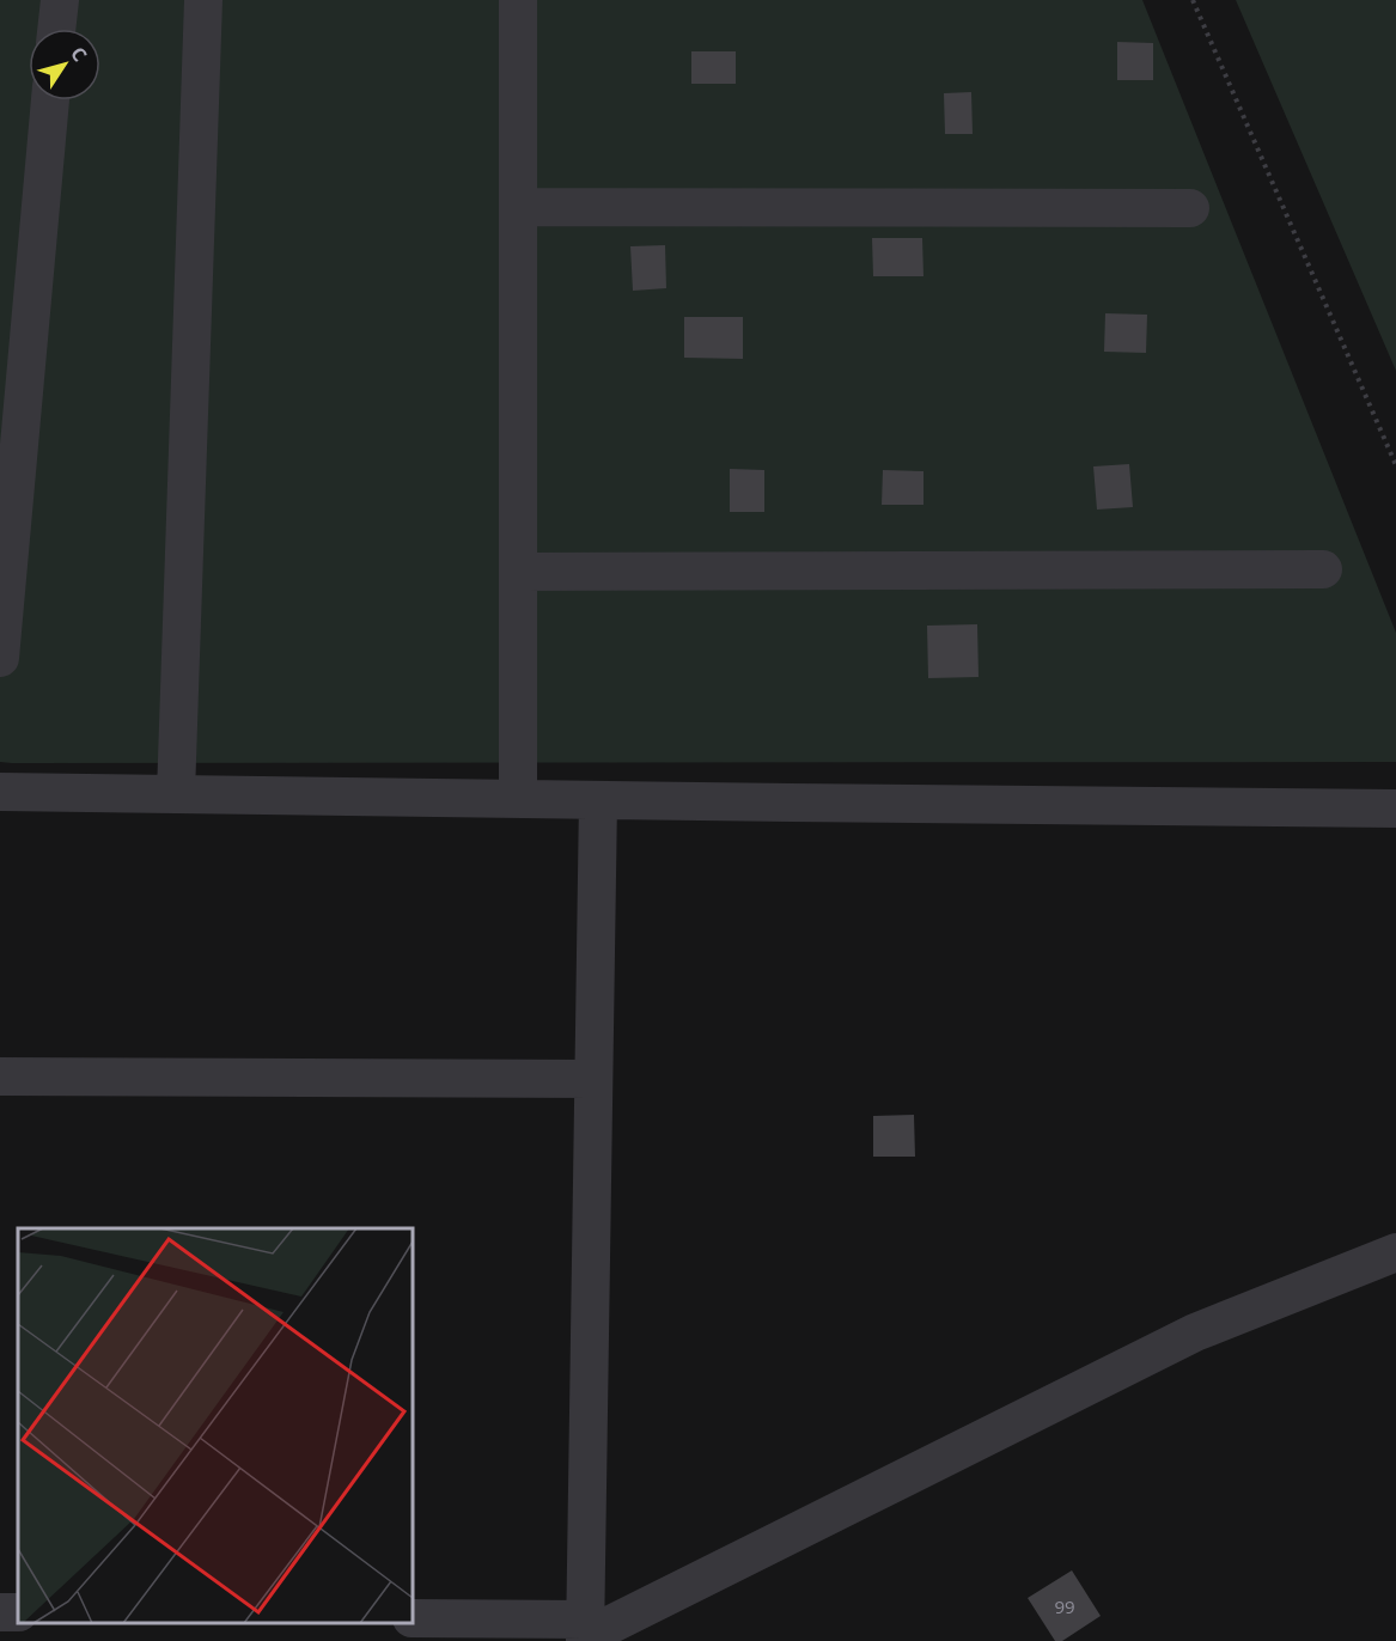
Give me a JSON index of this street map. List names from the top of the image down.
{
  "house_numbers": ["99"],
  "north": "top right"
}
